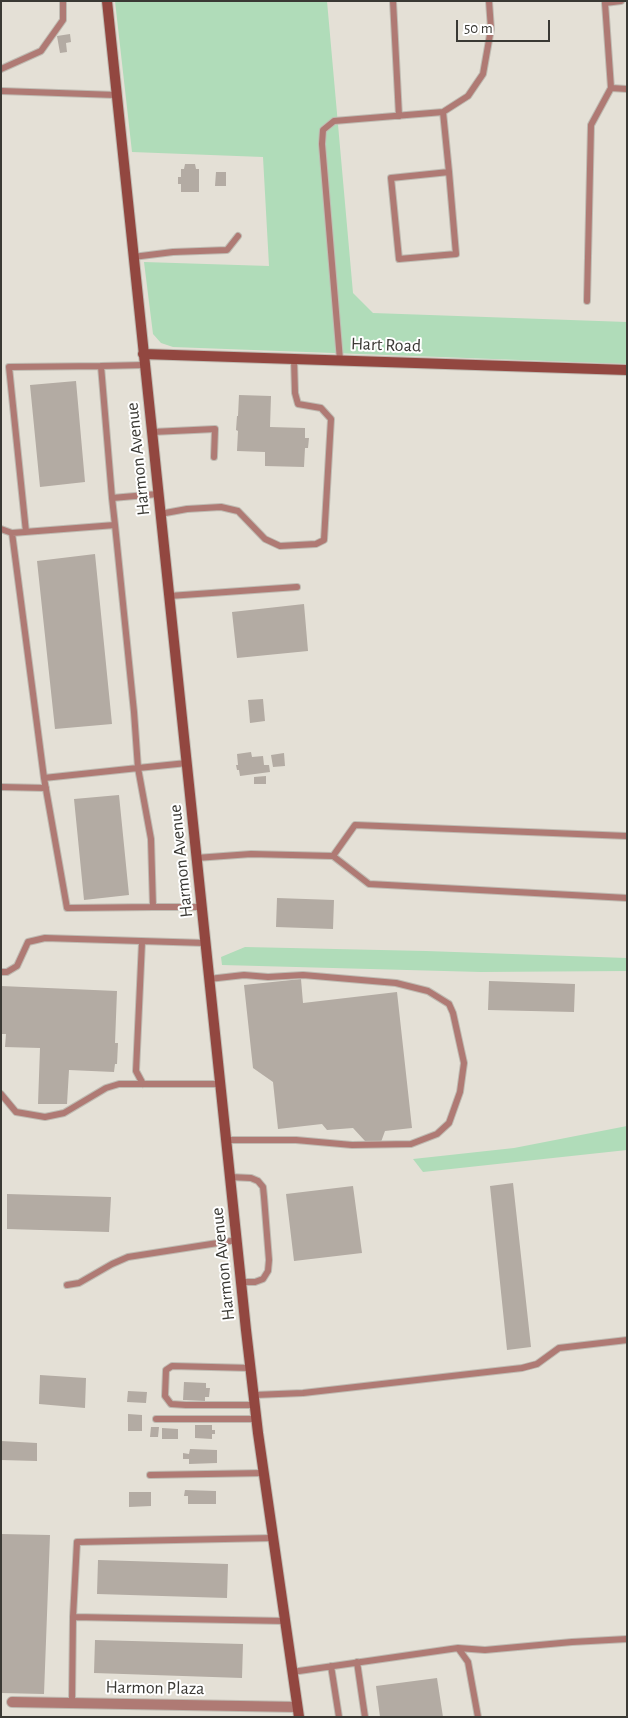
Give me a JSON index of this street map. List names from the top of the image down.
{
  "streets": {
    "main road": ["Hart Road", "Harmon Avenue"],
    "street": ["Harmon Plaza"]
  },
  "crossings": [
    ["Hart Road", "Harmon Avenue"],
    ["Harmon Avenue", "Harmon Plaza"]
  ],
  "scale_bar": "50 m"
}
